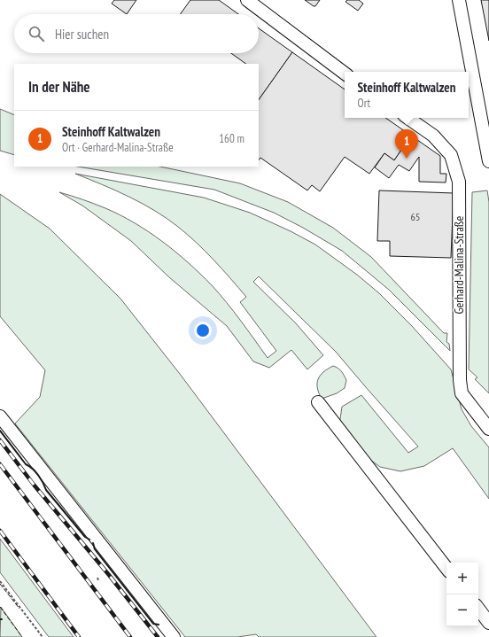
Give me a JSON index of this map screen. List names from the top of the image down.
{
  "streets": {
    "street": ["Gerhard-Malina-Straße"]
  },
  "house_numbers": ["65"],
  "page": {
    "search": "Hier suchen",
    "heading": "In der Nähe",
    "popup": ["Steinhoff Kaltwalzen", "Ort"],
    "list": [
      {
        "mark": "1",
        "name": "Steinhoff Kaltwalzen",
        "note": "Ort · Gerhard-Malina-Straße",
        "value": "160 m"
      }
    ],
    "pins": "1",
    "map_buttons": ["+", "−"]
  }
}
